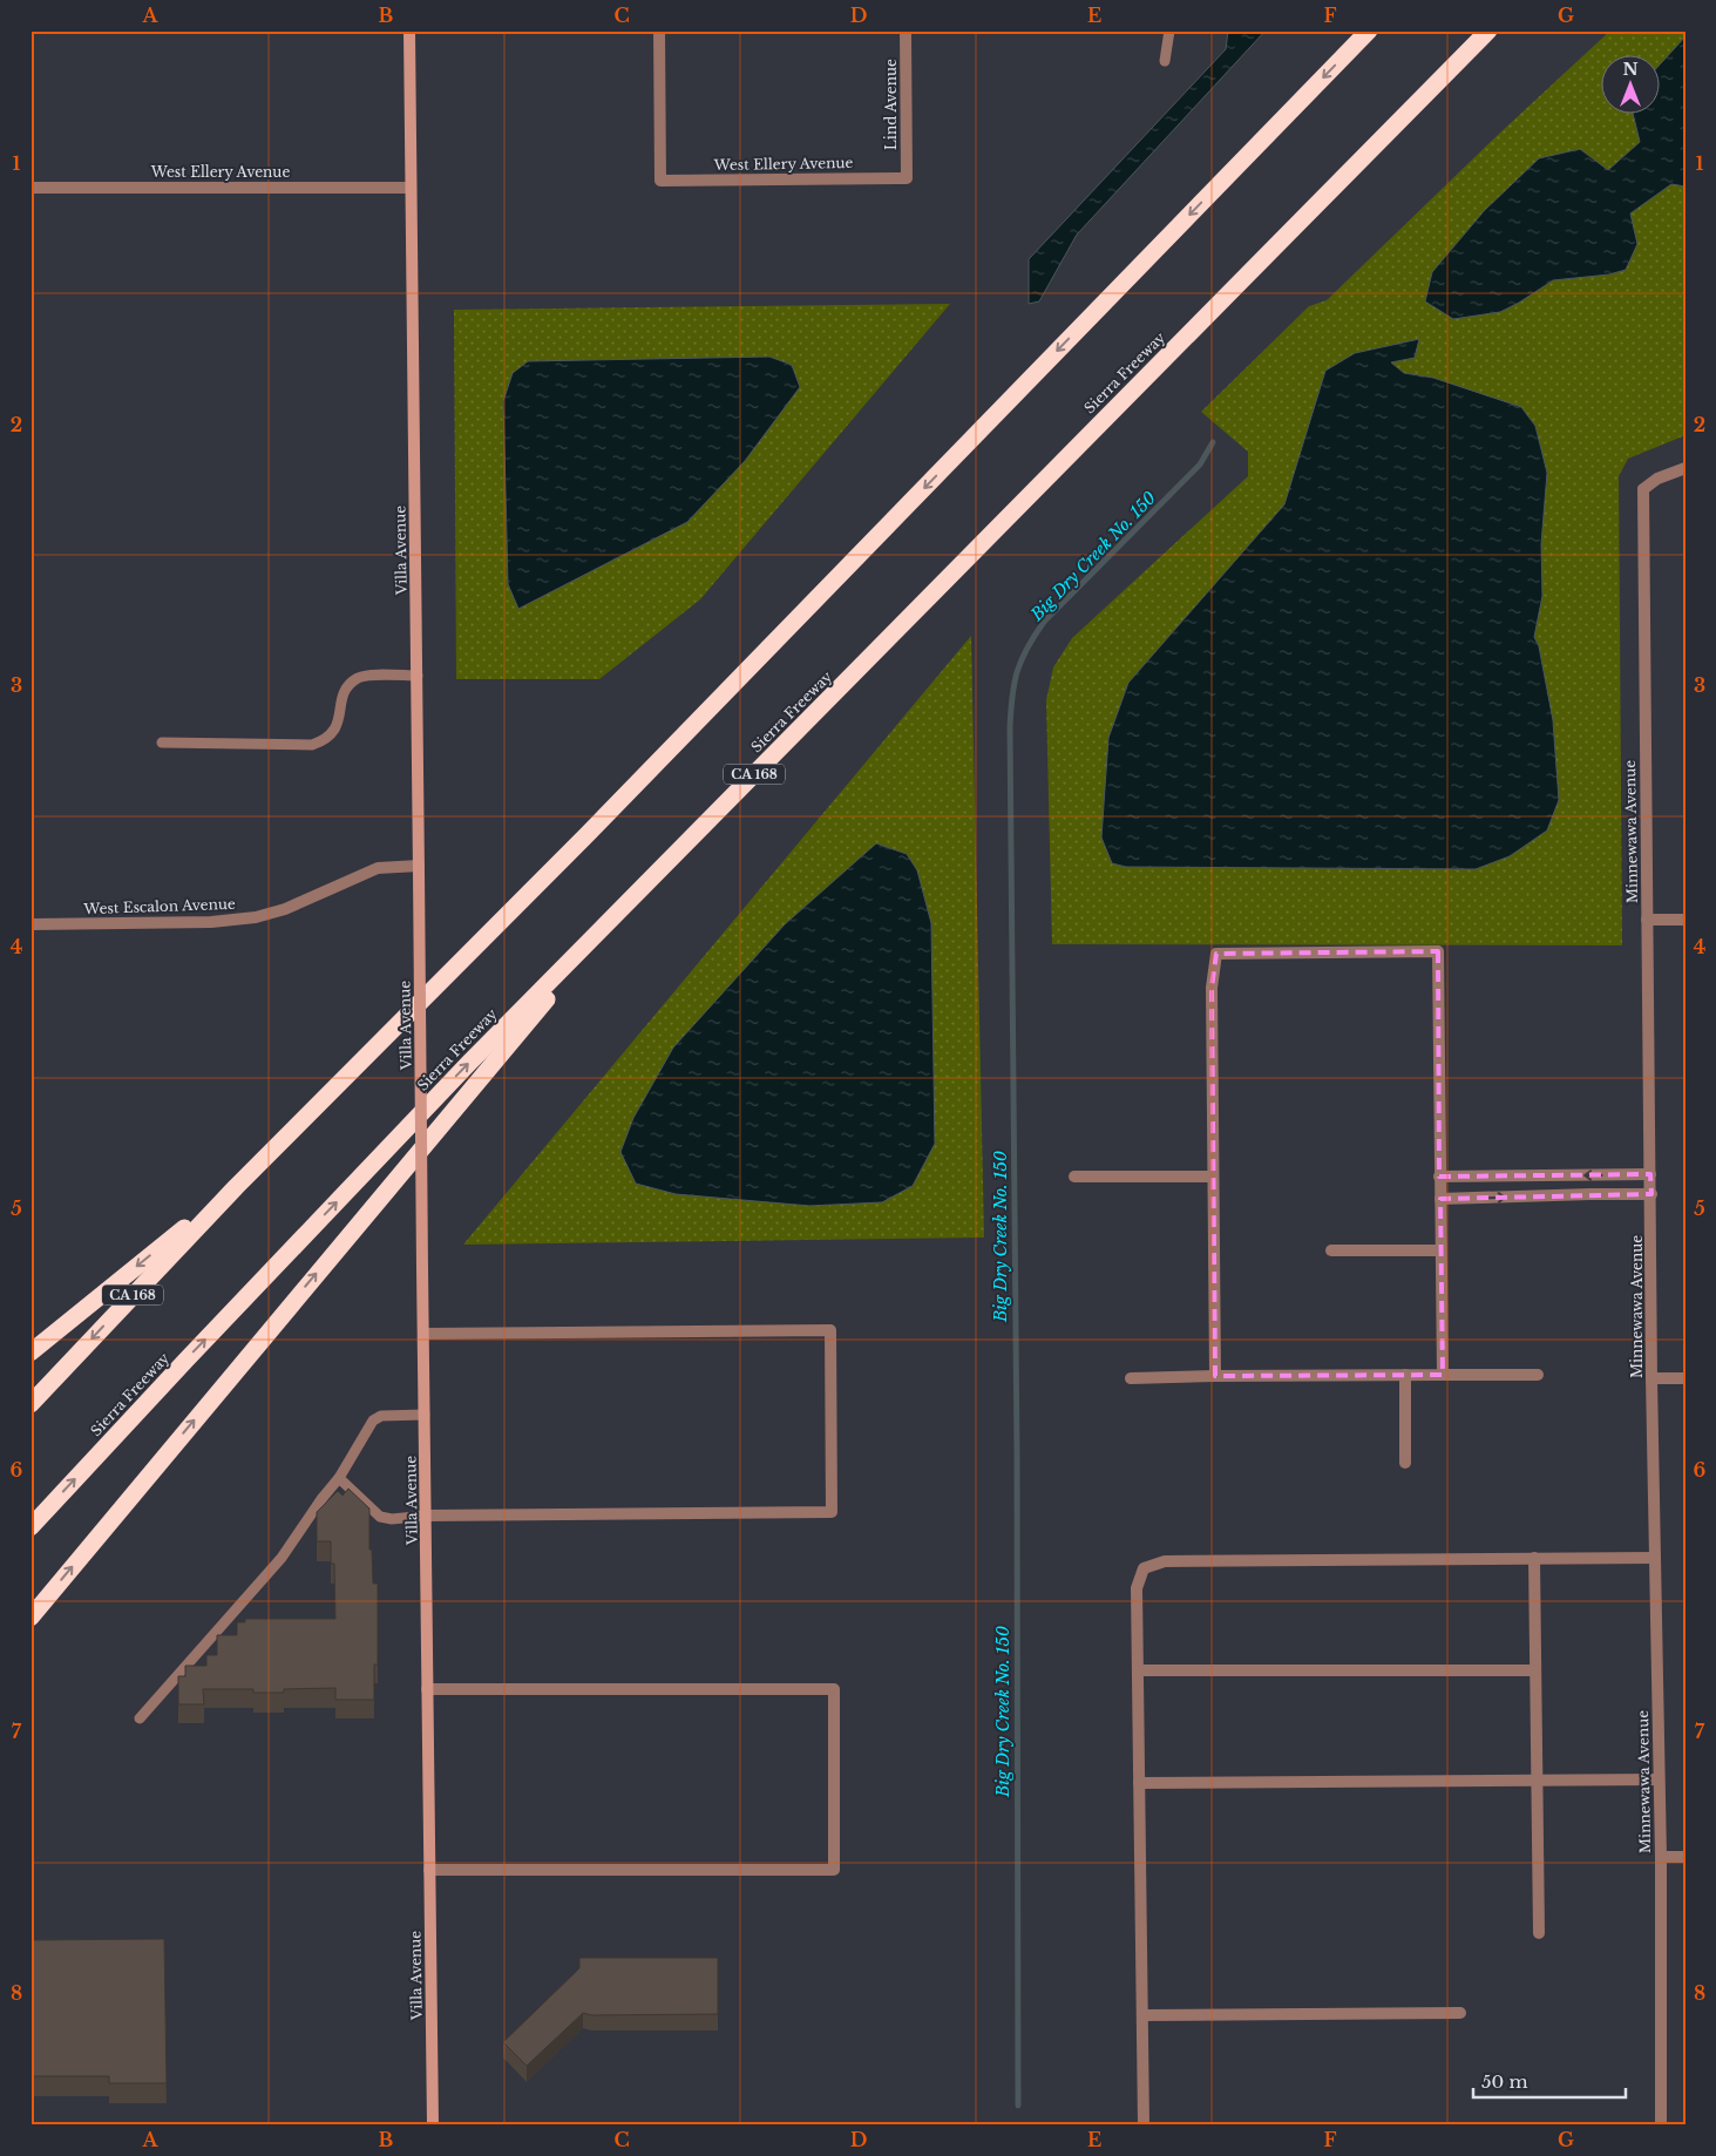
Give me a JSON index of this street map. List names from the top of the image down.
{
  "streets": {
    "highway": ["Sierra Freeway", "CA 168"],
    "main road": ["Villa Avenue"],
    "street": [
      "Lind Avenue",
      "West Ellery Avenue",
      "Minnewawa Avenue",
      "West Escalon Avenue"
    ]
  },
  "crossings": [
    ["Lind Avenue", "West Ellery Avenue"],
    ["West Ellery Avenue", "Villa Avenue"],
    ["Villa Avenue", "West Escalon Avenue"]
  ],
  "water": ["Big Dry Creek No. 150"],
  "scale_bar": "50 m",
  "north": "top",
  "grid": {
    "columns": [
      "A",
      "B",
      "C",
      "D",
      "E",
      "F",
      "G"
    ],
    "rows": [
      "1",
      "2",
      "3",
      "4",
      "5",
      "6",
      "7",
      "8"
    ]
  }
}
